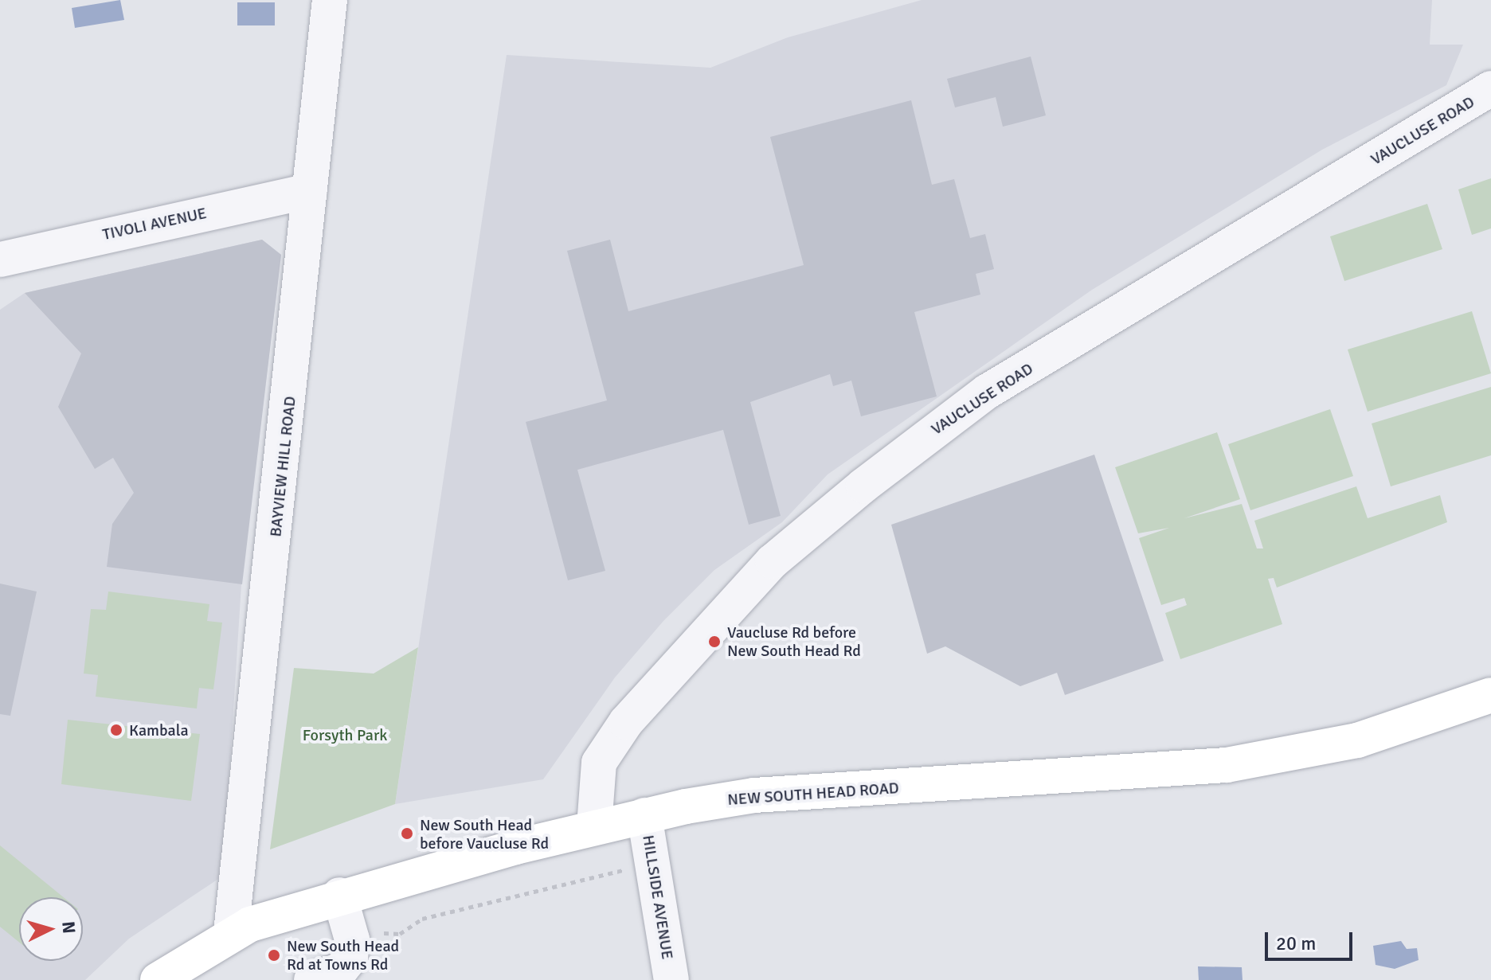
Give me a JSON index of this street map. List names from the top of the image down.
{
  "streets": {
    "main road": ["NEW SOUTH HEAD ROAD"],
    "street": [
      "VAUCLUSE ROAD",
      "TIVOLI AVENUE",
      "BAYVIEW HILL ROAD",
      "HILLSIDE AVENUE"
    ]
  },
  "crossings": [
    ["VAUCLUSE ROAD", "NEW SOUTH HEAD ROAD"],
    ["TIVOLI AVENUE", "BAYVIEW HILL ROAD"],
    ["BAYVIEW HILL ROAD", "NEW SOUTH HEAD ROAD"],
    ["NEW SOUTH HEAD ROAD", "HILLSIDE AVENUE"]
  ],
  "parks": ["Forsyth Park"],
  "places": [
    "Vaucluse Rd before New South Head Rd",
    "Kambala",
    "New South Head before Vaucluse Rd",
    "New South Head Rd at Towns Rd"
  ],
  "scale_bar": "20 m",
  "north": "right"
}
